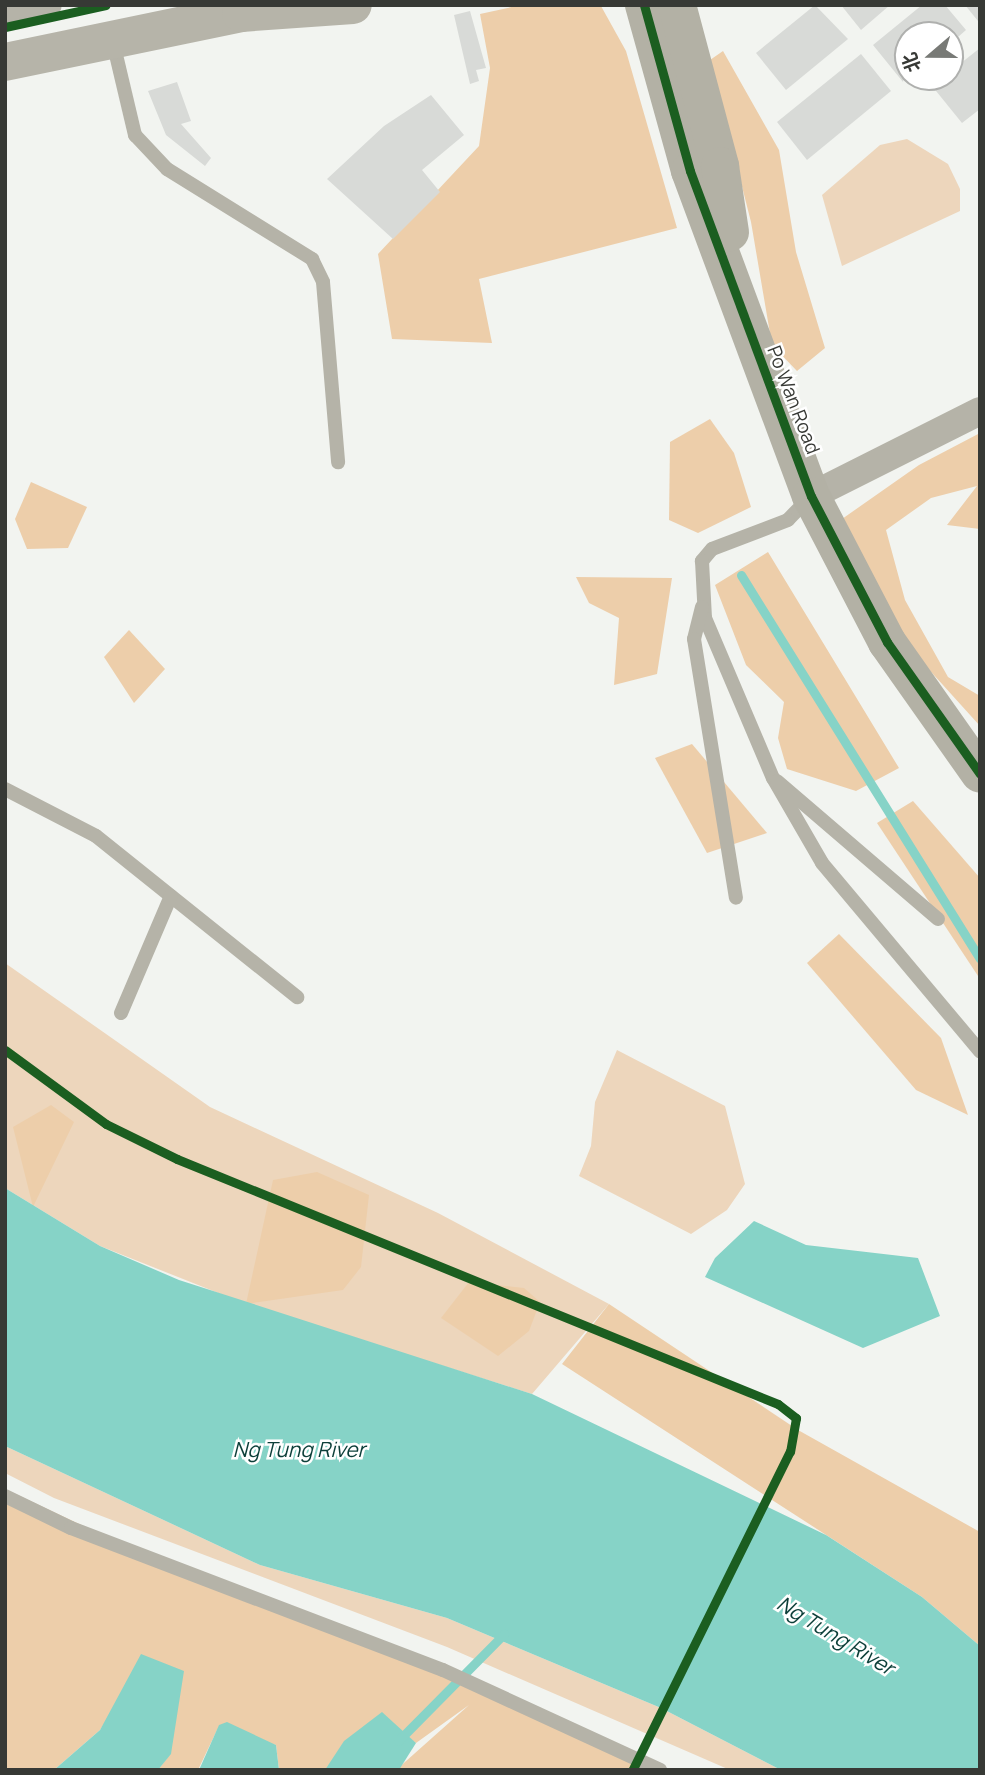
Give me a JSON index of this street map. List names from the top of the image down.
{
  "streets": {
    "street": ["Po Wan Road"]
  },
  "water": ["Ng Tung River"],
  "north": "left"
}
